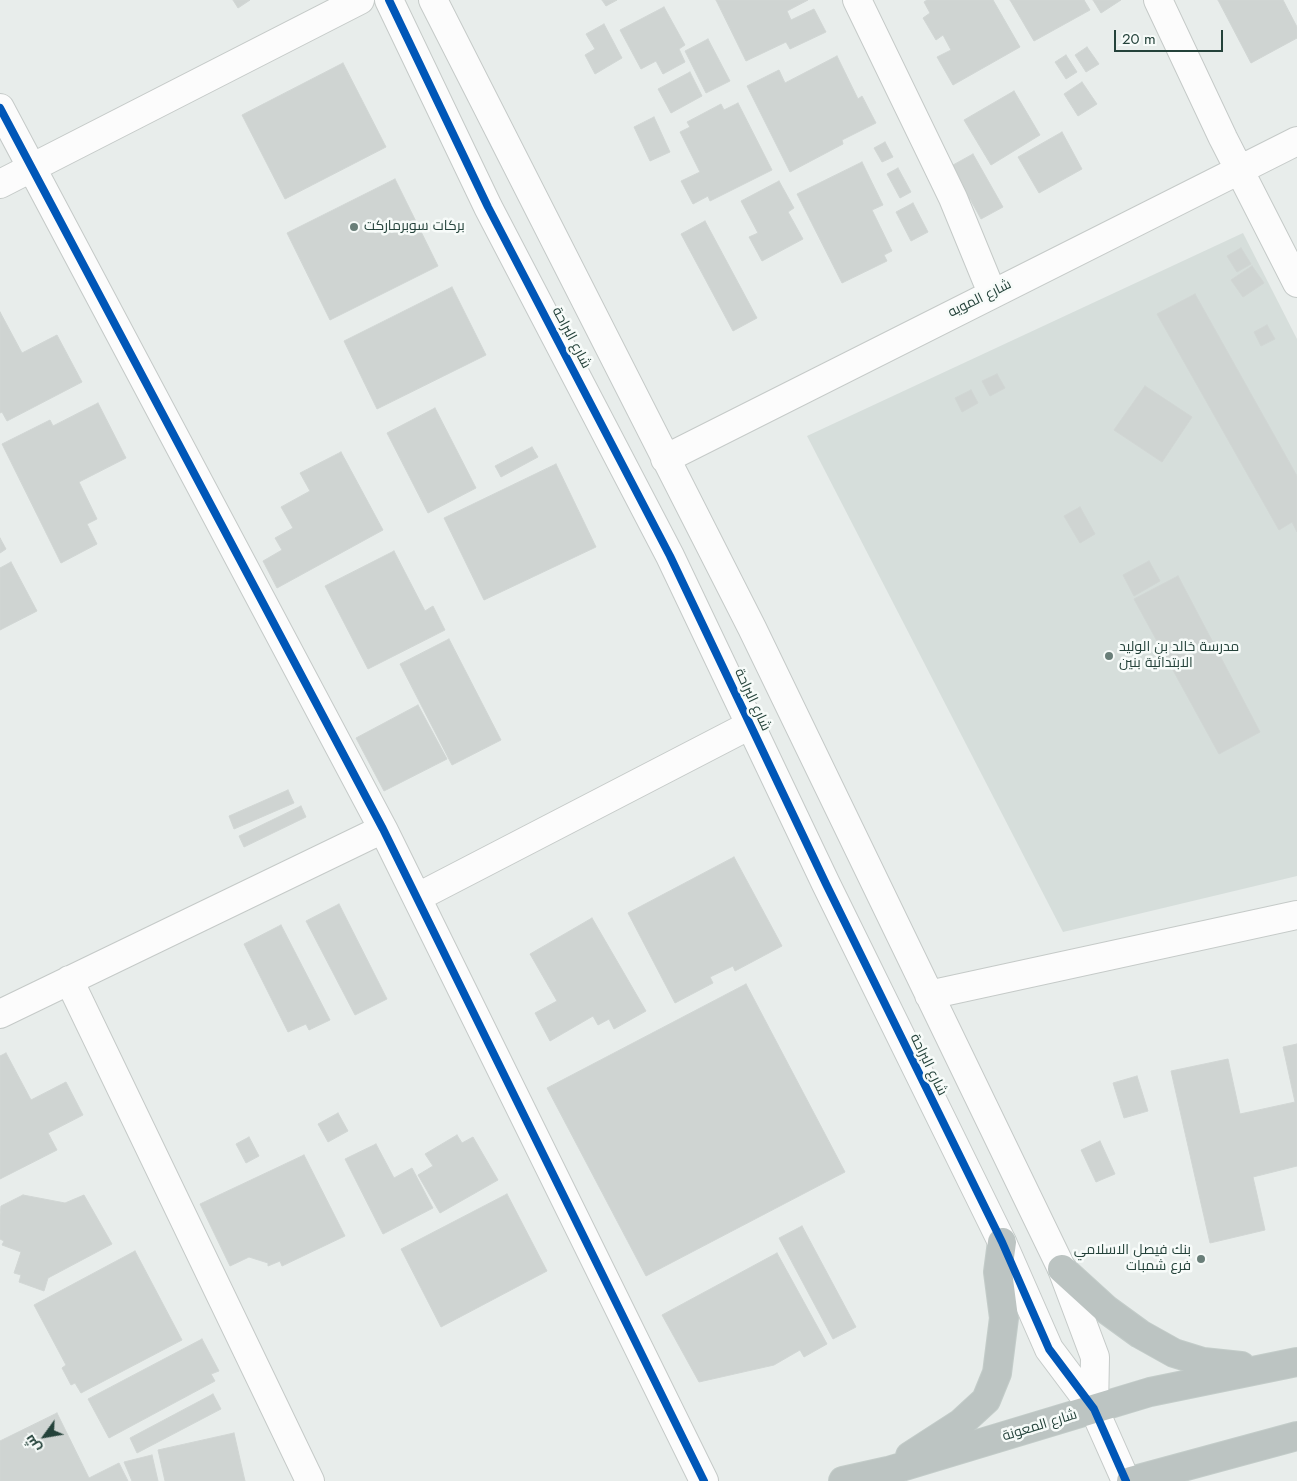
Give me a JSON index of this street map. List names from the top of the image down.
{
  "streets": {
    "highway": ["شارع المعونة"],
    "street": ["شارع المويه", "شارع البراحة"]
  },
  "crossings": [
    ["شارع المويه", "شارع البراحة"],
    ["شارع البراحة", "شارع المعونة"]
  ],
  "places": ["بركات سوبرماركت", "مدرسة خالد بن الوليد الابتدائية بنين", "بنك فيصل الاسلامي فرع شمبات"],
  "scale_bar": "20 m",
  "north": "bottom left"
}
